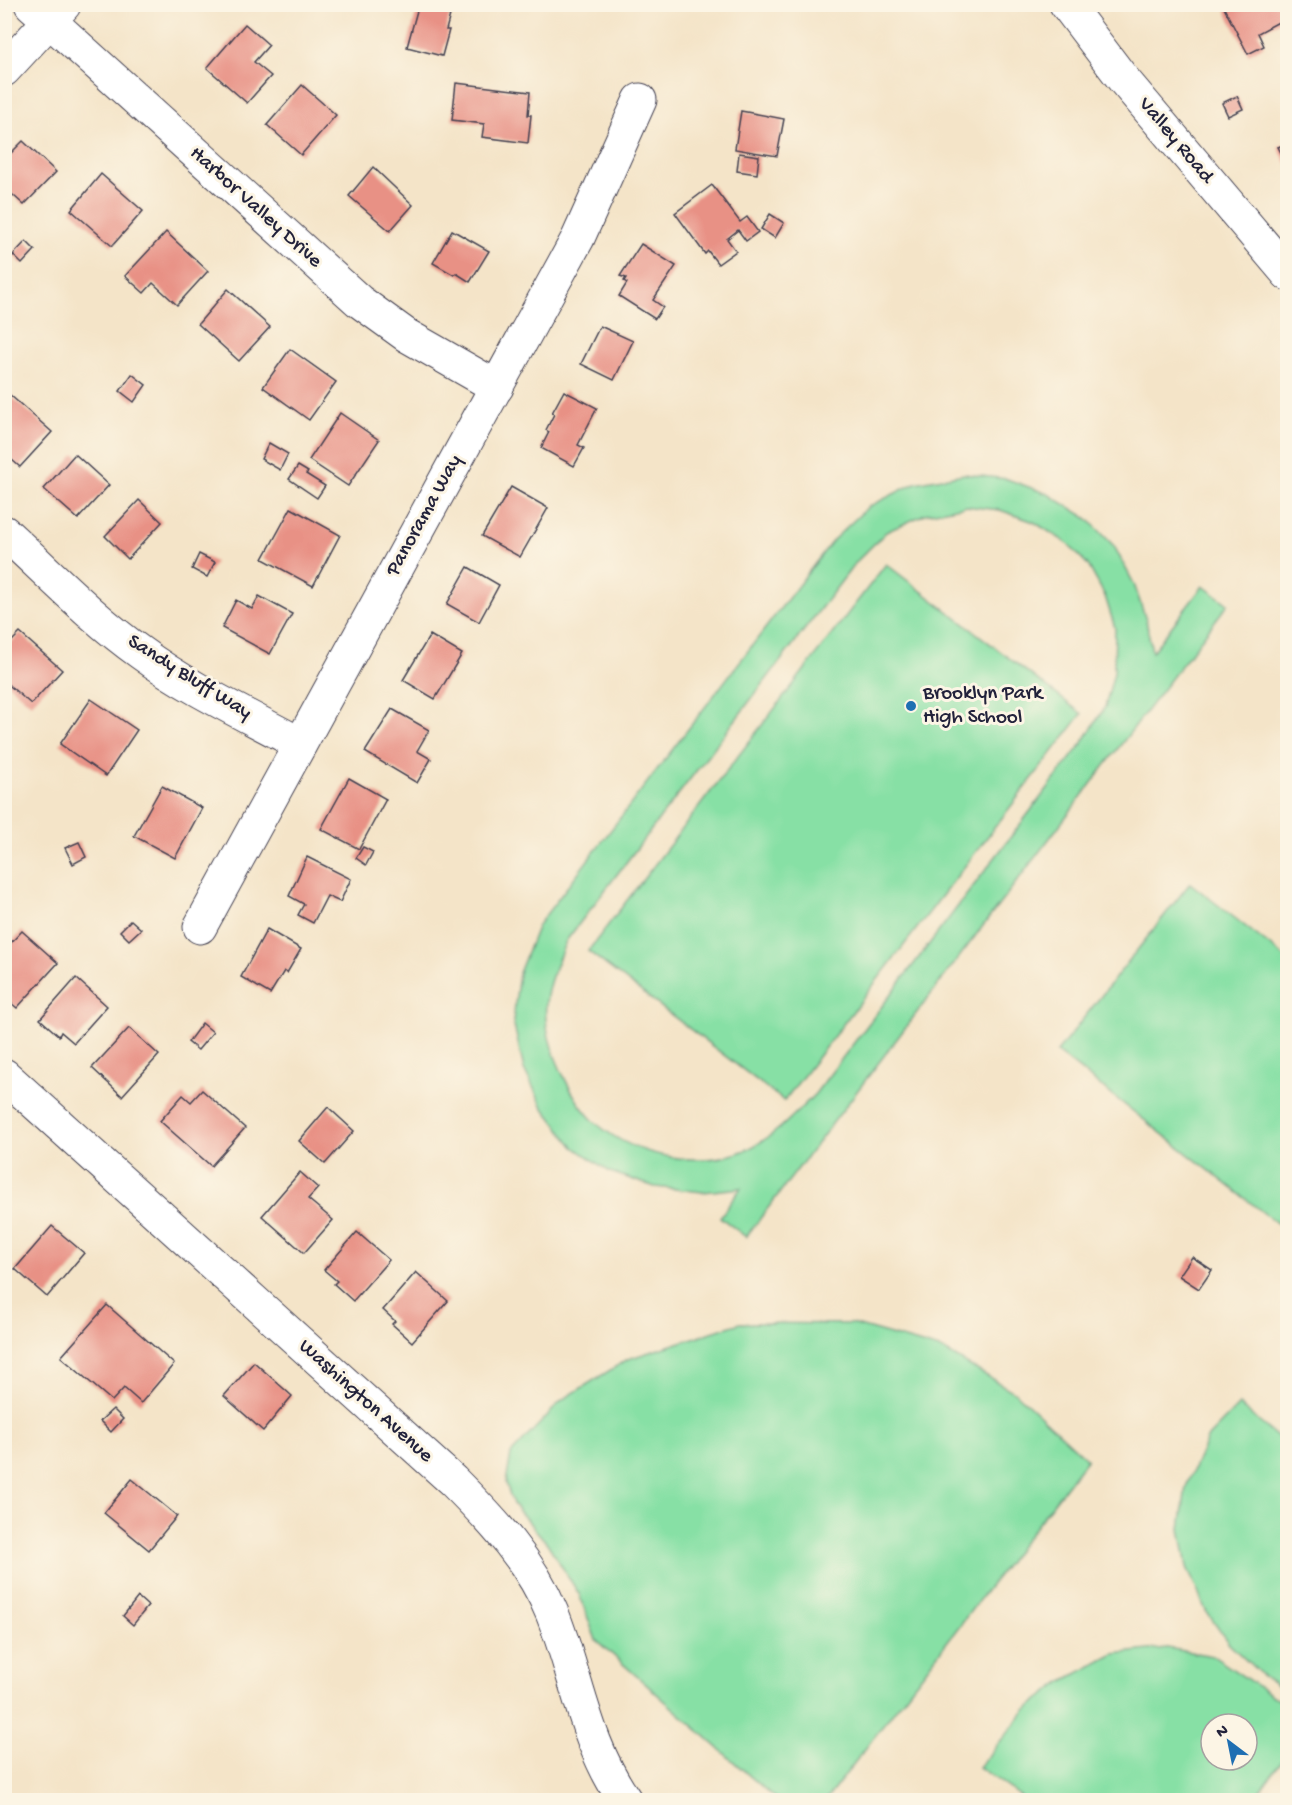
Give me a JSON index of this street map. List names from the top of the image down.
{
  "streets": {
    "street": [
      "Valley Road",
      "Harbor Valley Drive",
      "Panorama Way",
      "Sandy Bluff Way",
      "Washington Avenue"
    ]
  },
  "crossings": [
    ["Harbor Valley Drive", "Panorama Way"],
    ["Panorama Way", "Sandy Bluff Way"]
  ],
  "places": ["Brooklyn Park High School"],
  "north": "top left"
}
